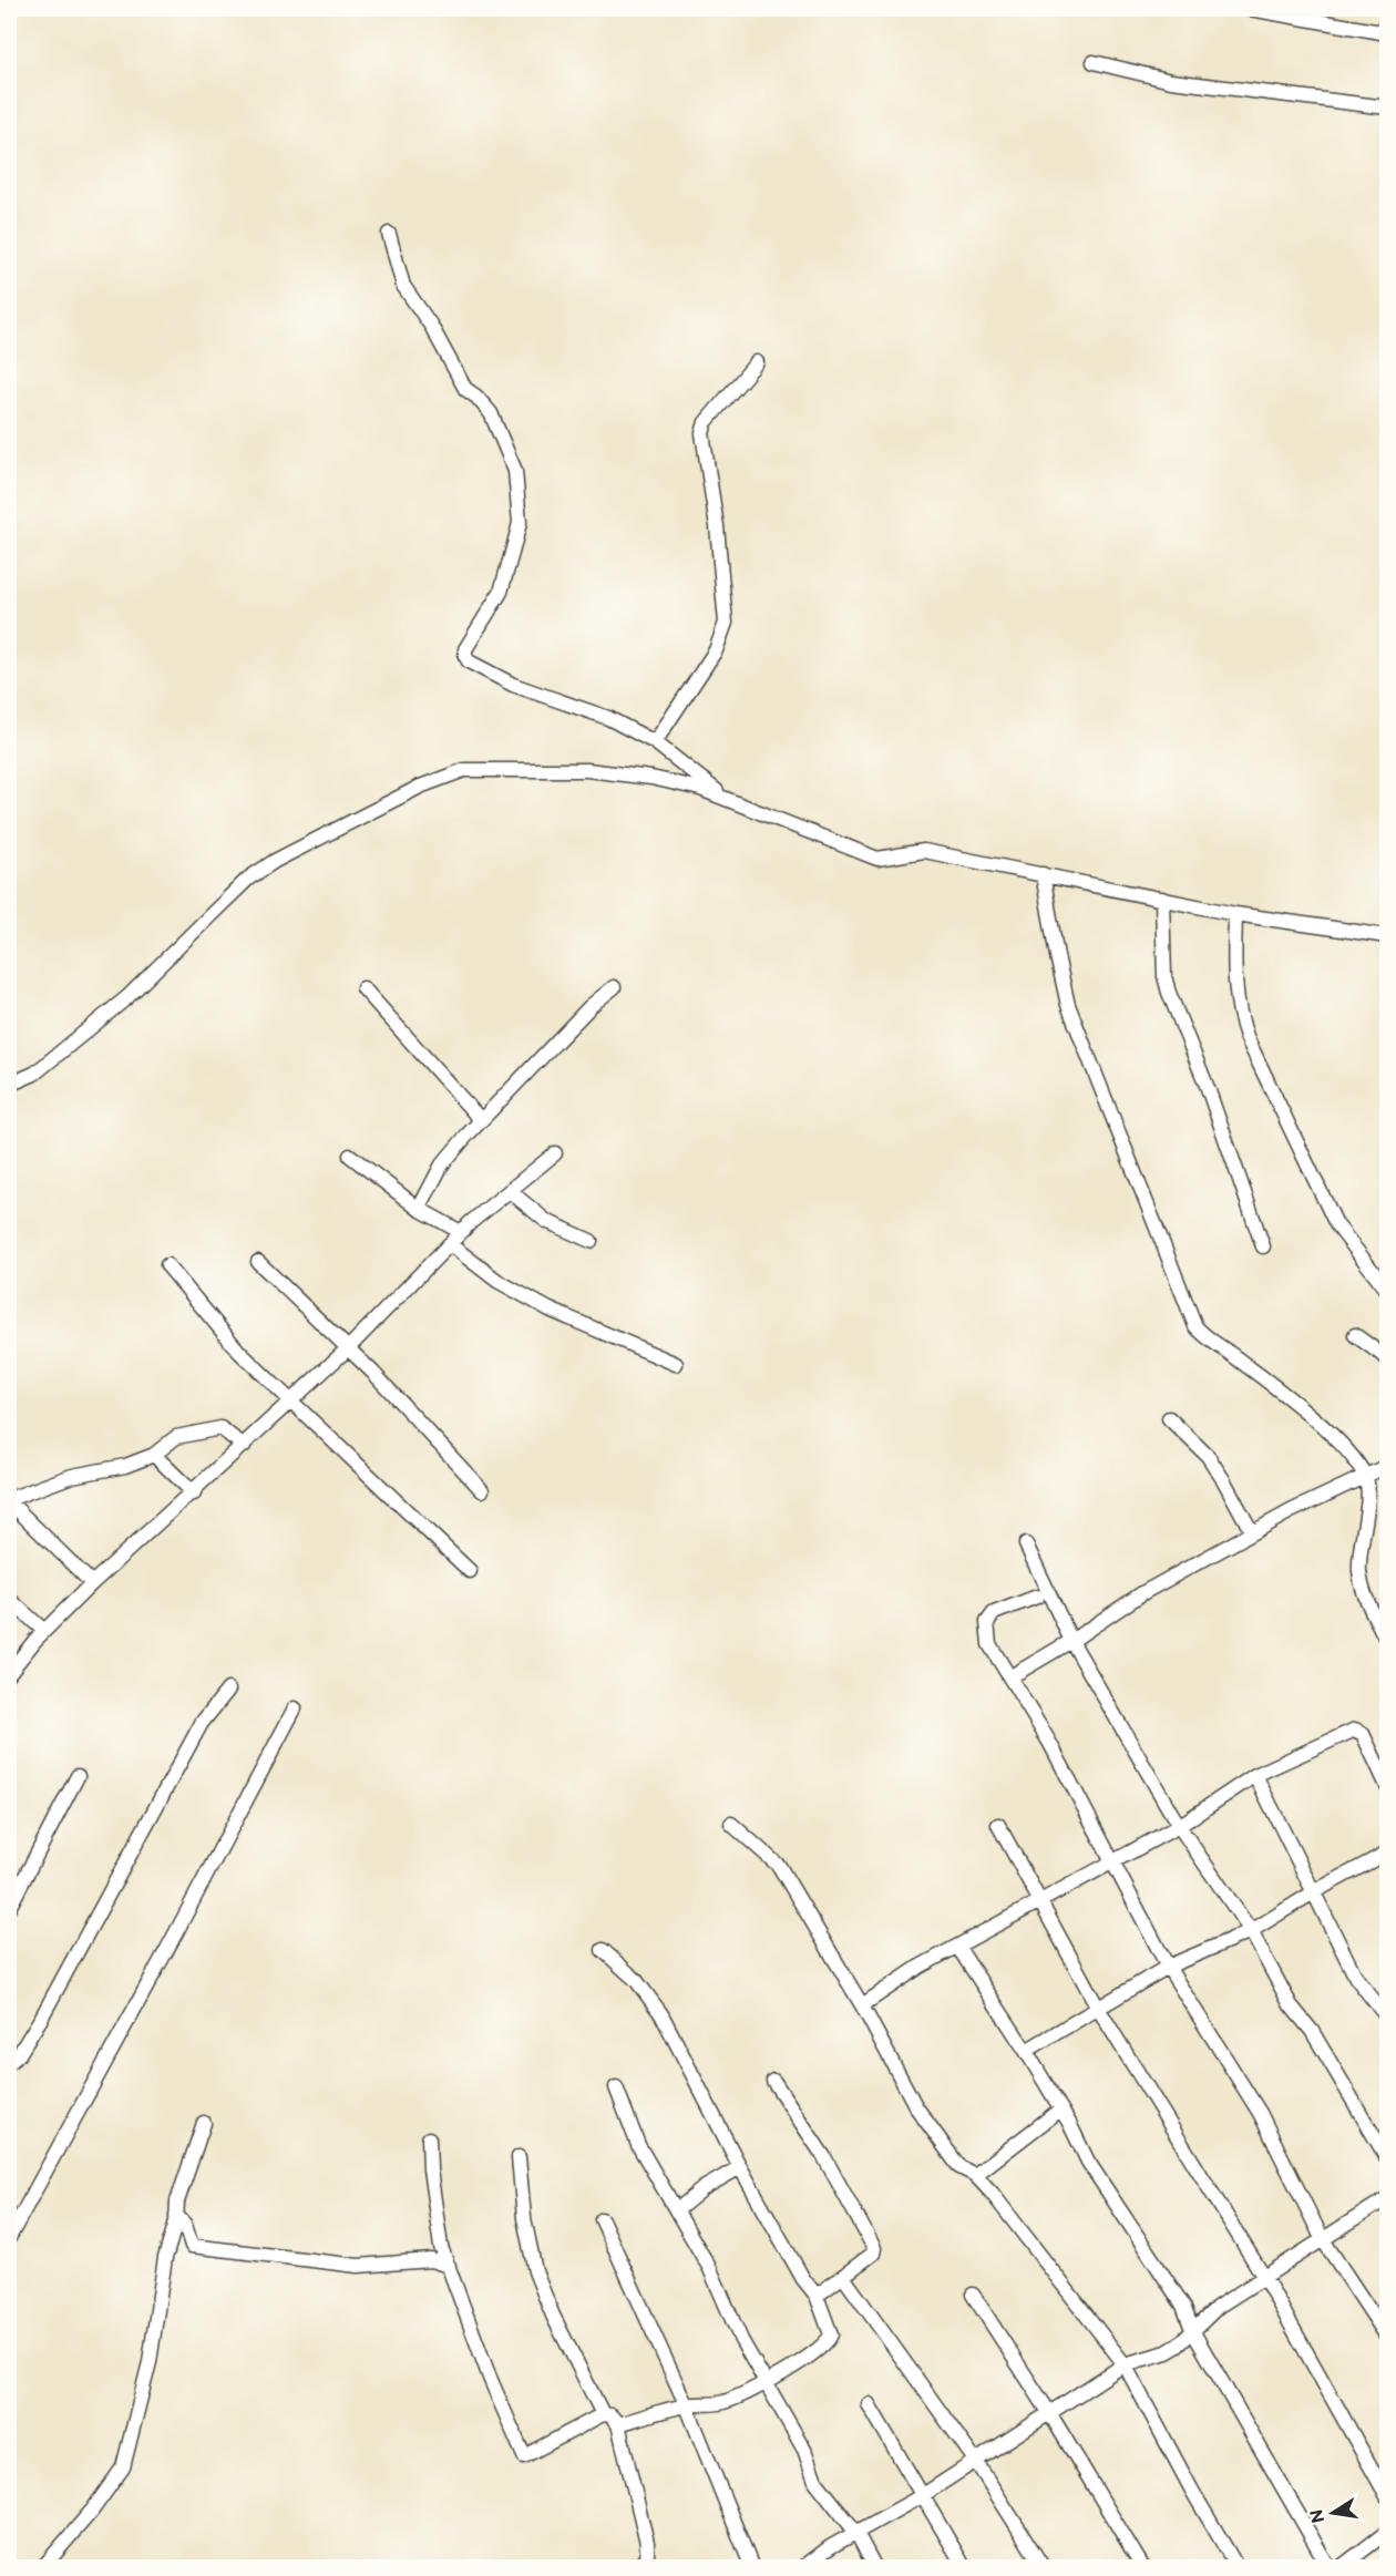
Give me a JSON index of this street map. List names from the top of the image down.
{
  "north": "left"
}
